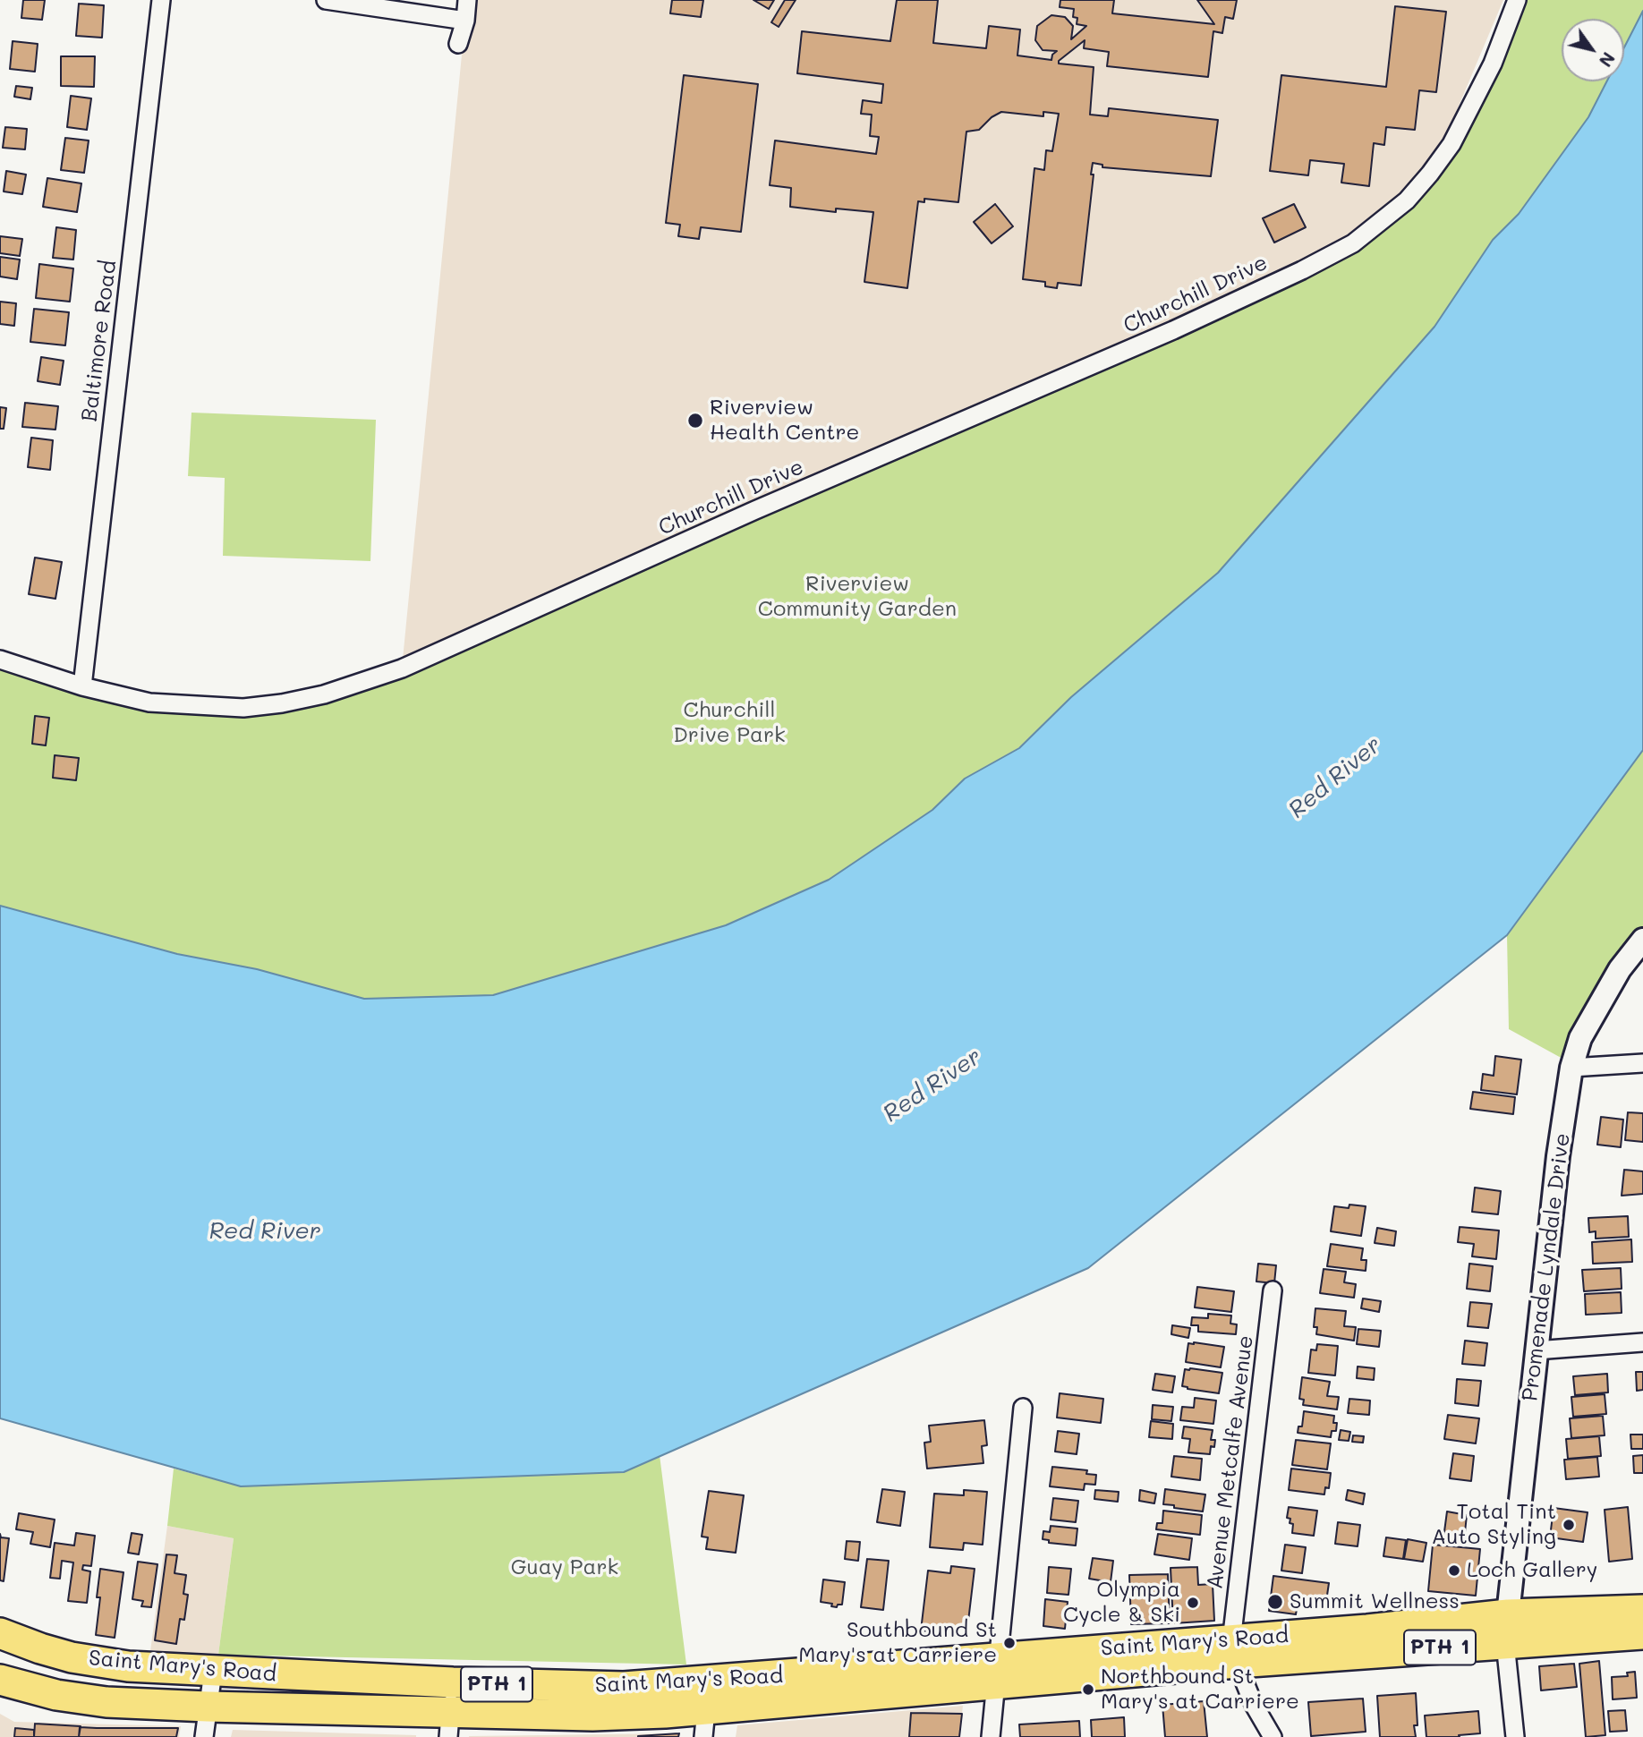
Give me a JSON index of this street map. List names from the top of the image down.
{
  "streets": {
    "highway": ["Saint Mary's Road", "PTH 1"],
    "street": [
      "Churchill Drive",
      "Baltimore Road",
      "Promenade Lyndale Drive",
      "Avenue Metcalfe Avenue"
    ]
  },
  "crossings": [
    ["Churchill Drive", "Baltimore Road"],
    ["Promenade Lyndale Drive", "Saint Mary's Road"],
    ["Avenue Metcalfe Avenue", "Saint Mary's Road"]
  ],
  "water": ["Red River"],
  "parks": ["Riverview Community Garden", "Churchill Drive Park", "Guay Park"],
  "places": [
    "Riverview Health Centre",
    "Total Tint Auto Styling",
    "Loch Gallery",
    "Summit Wellness",
    "Olympia Cycle & Ski",
    "Southbound St Mary's at Carriere",
    "Northbound St Mary's at Carriere"
  ],
  "north": "bottom right"
}
